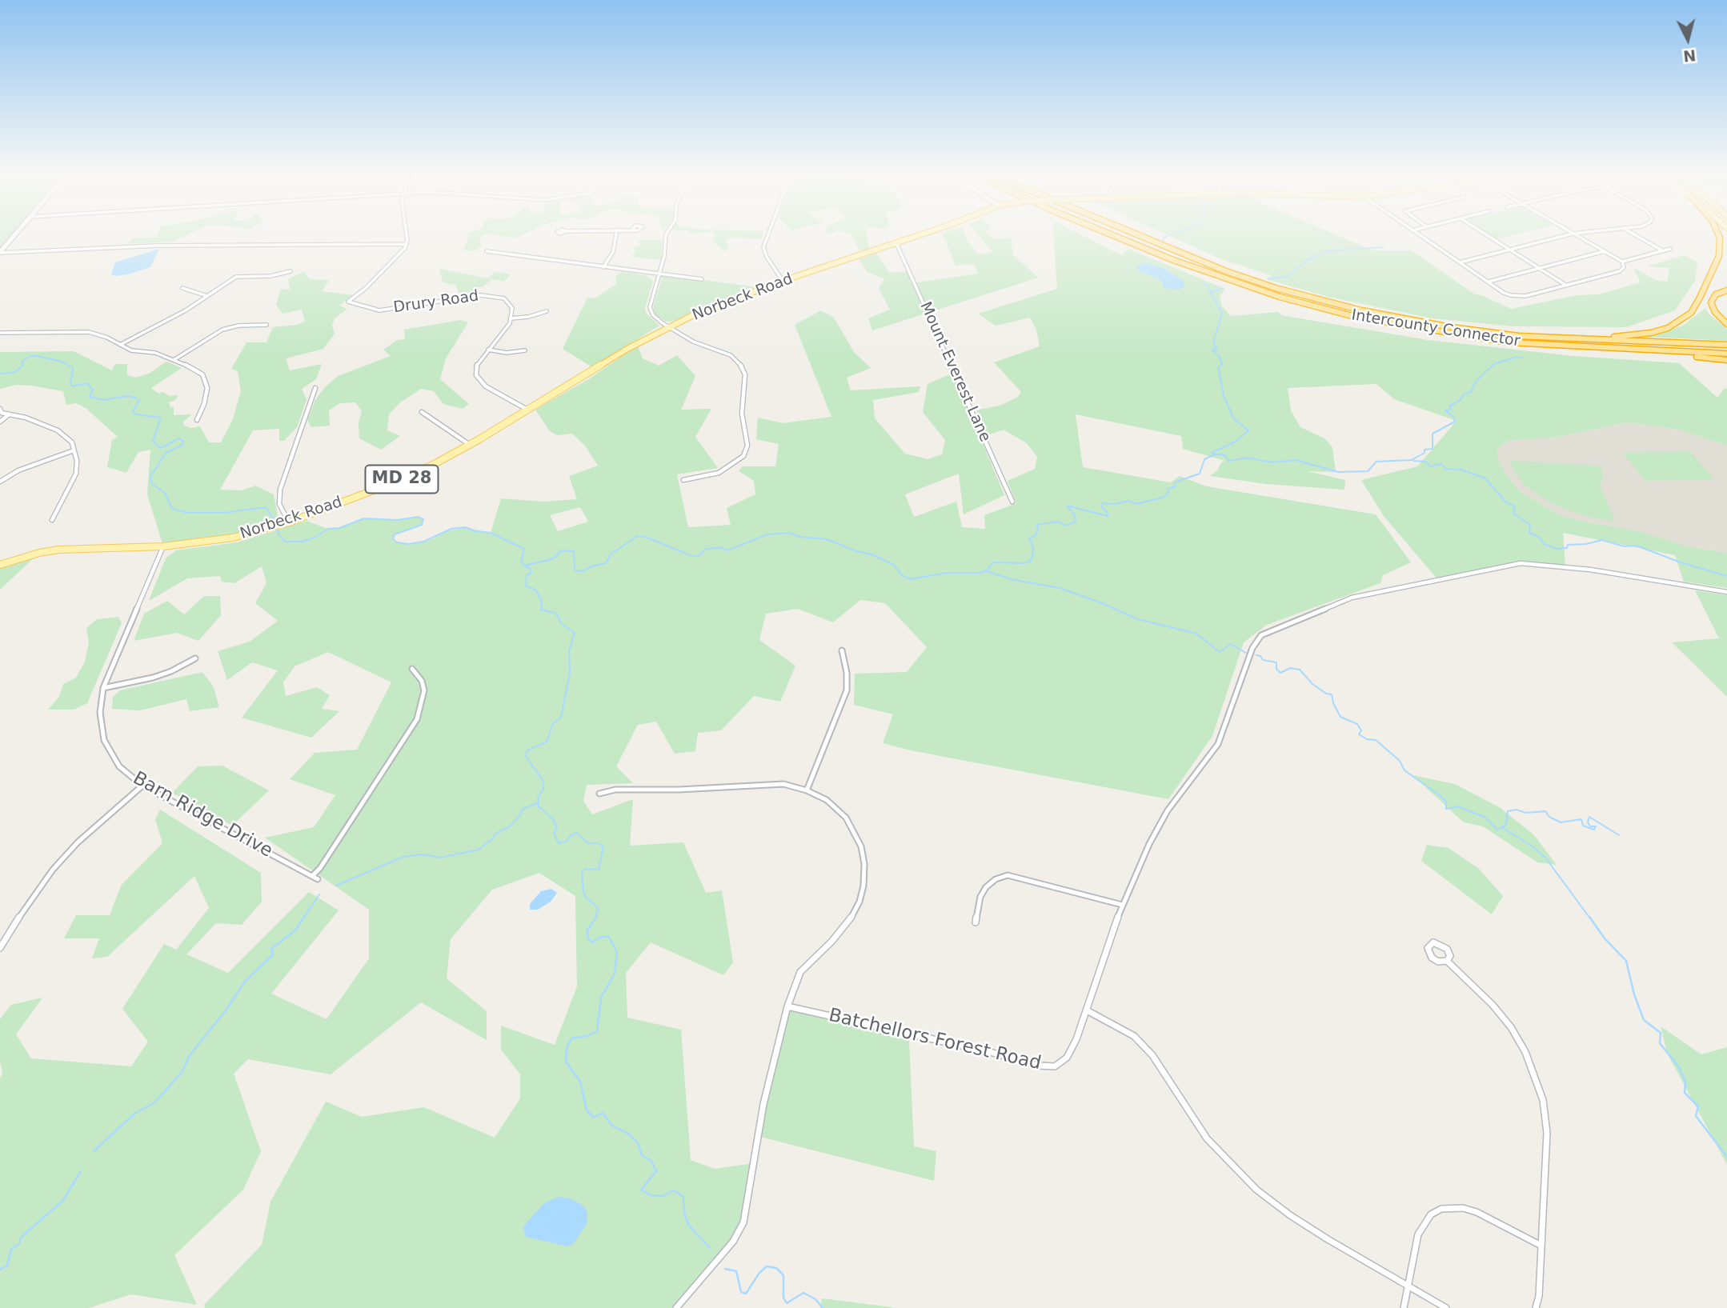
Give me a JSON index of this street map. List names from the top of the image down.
{
  "streets": {
    "highway": ["Intercounty Connector"],
    "main road": ["Norbeck Road", "MD 28"],
    "street": [
      "Drury Road",
      "Mount Everest Lane",
      "Barn Ridge Drive",
      "Batchellors Forest Road"
    ]
  },
  "crossings": [
    ["Norbeck Road", "Mount Everest Lane"],
    ["Norbeck Road", "Barn Ridge Drive"]
  ],
  "north": "bottom"
}
